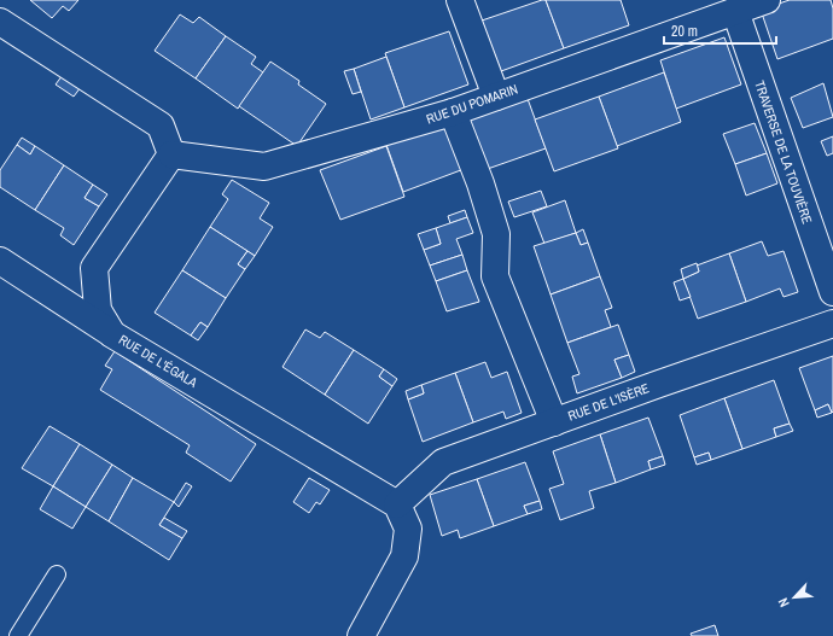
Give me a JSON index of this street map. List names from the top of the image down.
{
  "streets": {
    "street": [
      "RUE DU POMARIN",
      "TRAVERSE DE LA TOUVIÈRE",
      "RUE DE L'ÉGALA",
      "RUE DE L'ISÈRE"
    ]
  },
  "crossings": [
    ["RUE DU POMARIN", "TRAVERSE DE LA TOUVIÈRE"],
    ["RUE DU POMARIN", "RUE DE L'ÉGALA"],
    ["RUE DE L'ÉGALA", "RUE DE L'ISÈRE"]
  ],
  "scale_bar": "20 m",
  "north": "bottom left"
}
